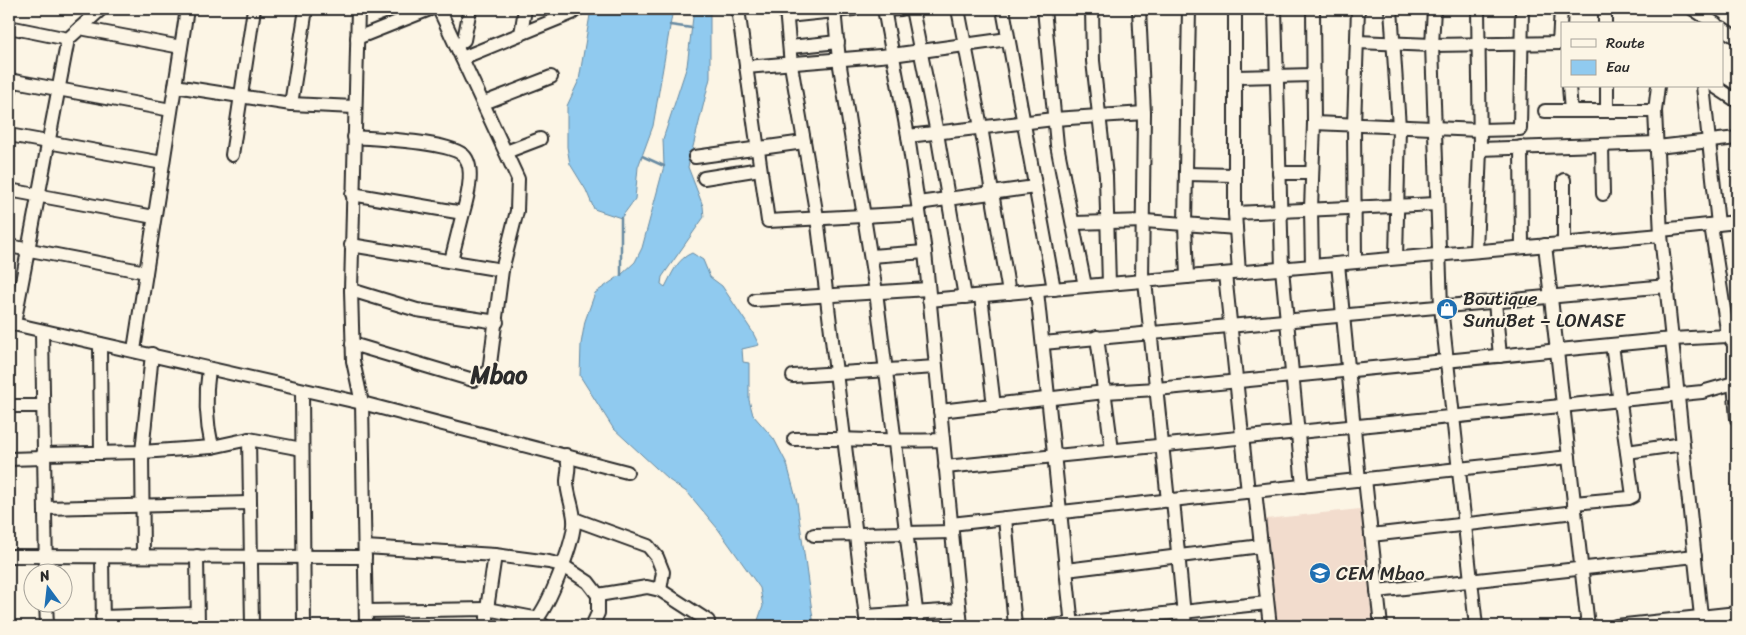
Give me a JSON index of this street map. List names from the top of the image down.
{
  "districts": ["Mbao"],
  "places": {
    "shop": ["Boutique SunuBet – LONASE"],
    "school or university": ["CEM Mbao"]
  },
  "legend": ["Route", "Eau"],
  "north": "top"
}
